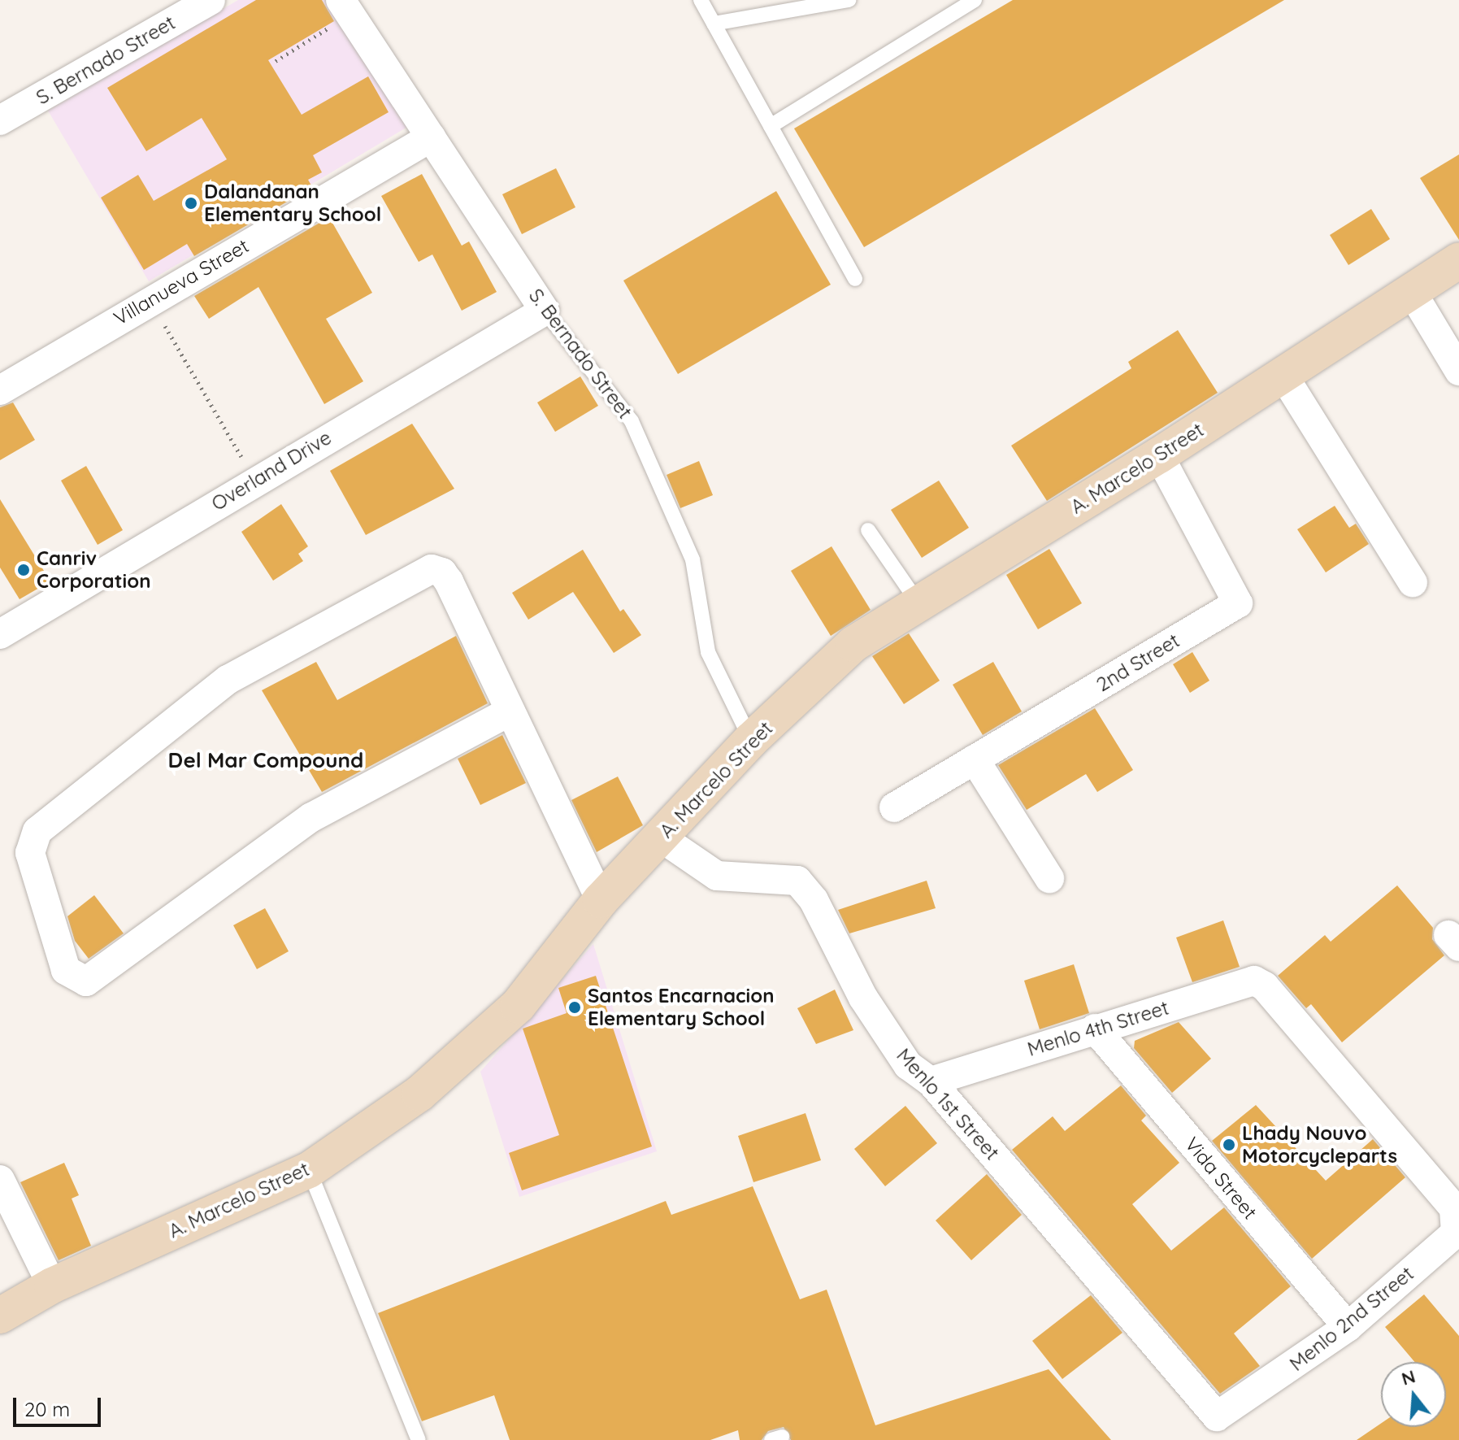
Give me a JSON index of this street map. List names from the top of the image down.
{
  "streets": {
    "street": [
      "S. Bernado Street",
      "Villanueva Street",
      "A. Marcelo Street",
      "Overland Drive",
      "2nd Street",
      "Menlo 4th Street",
      "Menlo 1st Street",
      "Vida Street",
      "Menlo 2nd Street"
    ]
  },
  "crossings": [
    ["S. Bernado Street", "Villanueva Street"],
    ["S. Bernado Street", "A. Marcelo Street"],
    ["S. Bernado Street", "Overland Drive"],
    ["A. Marcelo Street", "2nd Street"],
    ["A. Marcelo Street", "Menlo 1st Street"],
    ["Menlo 4th Street", "Menlo 1st Street"],
    ["Menlo 4th Street", "Vida Street"],
    ["Menlo 4th Street", "Menlo 2nd Street"],
    ["Menlo 1st Street", "Menlo 2nd Street"],
    ["Vida Street", "Menlo 2nd Street"]
  ],
  "districts": ["Del Mar Compound"],
  "places": [
    "Dalandanan Elementary School",
    "Canriv Corporation",
    "Santos Encarnacion Elementary School",
    "Lhady Nouvo Motorcycleparts"
  ],
  "scale_bar": "20 m",
  "north": "top"
}
